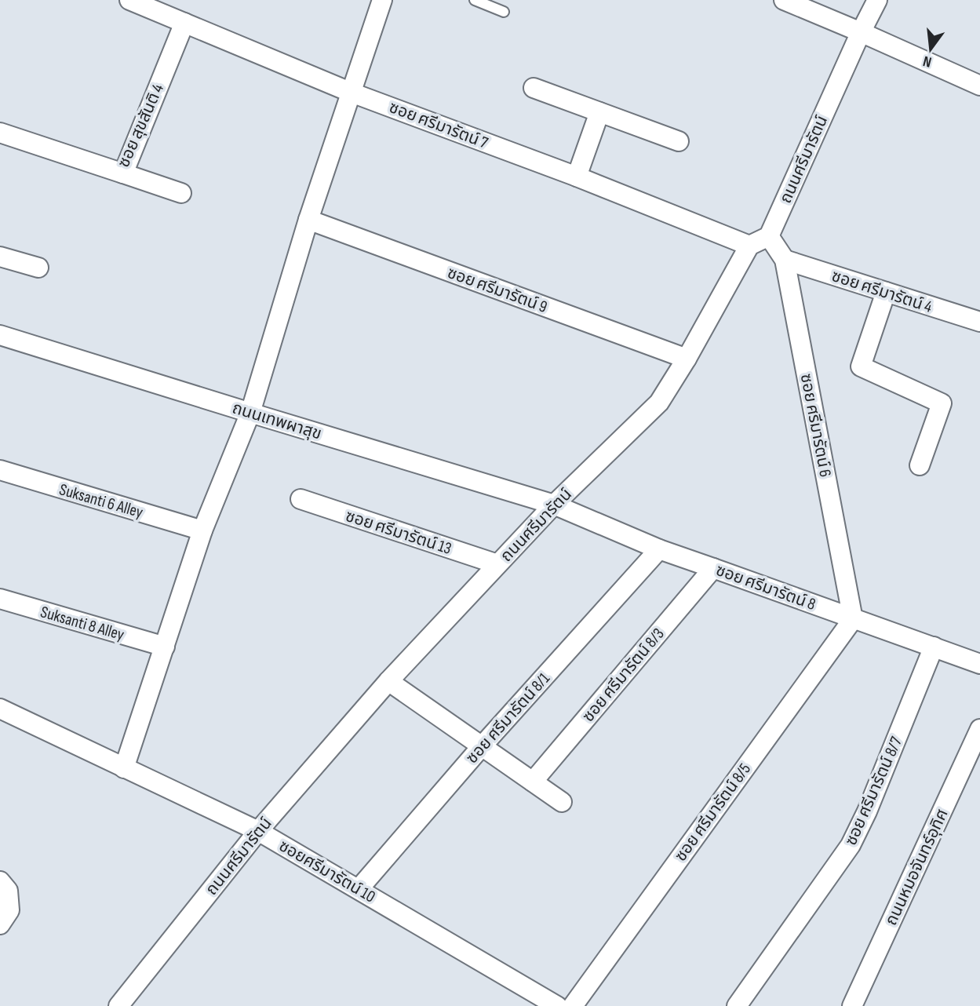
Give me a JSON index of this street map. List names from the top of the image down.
{
  "streets": {
    "street": [
      "ซอย ศรีมารัตน์ 7",
      "ซอย สุขสันติ 4",
      "ถนนศรีมารัตน์",
      "ซอย ศรีมารัตน์ 9",
      "ซอย ศรีมารัตน์ 4",
      "ถนนเทพผาสุข",
      "ซอย ศรีมารัตน์ 6",
      "Suksanti 6 Alley",
      "ซอย ศรีมารัตน์ 13",
      "ซอย ศรีมารัตน์ 8",
      "Suksanti 8 Alley",
      "ซอย ศรีมารัตน์ 8/3",
      "ซอย ศรีมารัตน์ 8/1",
      "ซอย ศรีมารัตน์ 8/7",
      "ซอย ศรีมารัตน์ 8/5",
      "ถนนหมอจันทร์อุทิศ",
      "ซอยศรีมารัตน์ 10"
    ]
  },
  "crossings": [
    ["ซอย ศรีมารัตน์ 7", "ซอย สุขสันติ 4"],
    ["ซอย ศรีมารัตน์ 7", "ถนนศรีมารัตน์"],
    ["ถนนศรีมารัตน์", "ซอย ศรีมารัตน์ 9"],
    ["ถนนศรีมารัตน์", "ถนนเทพผาสุข"],
    ["ถนนศรีมารัตน์", "ซอย ศรีมารัตน์ 6"],
    ["ถนนศรีมารัตน์", "ซอย ศรีมารัตน์ 13"],
    ["ถนนศรีมารัตน์", "ซอย ศรีมารัตน์ 8"],
    ["ถนนศรีมารัตน์", "ซอยศรีมารัตน์ 10"],
    ["ซอย ศรีมารัตน์ 4", "ซอย ศรีมารัตน์ 6"],
    ["ถนนเทพผาสุข", "ซอย ศรีมารัตน์ 8"],
    ["ซอย ศรีมารัตน์ 6", "ซอย ศรีมารัตน์ 8"],
    ["ซอย ศรีมารัตน์ 6", "ซอย ศรีมารัตน์ 8/5"],
    ["ซอย ศรีมารัตน์ 8", "ซอย ศรีมารัตน์ 8/3"],
    ["ซอย ศรีมารัตน์ 8", "ซอย ศรีมารัตน์ 8/1"],
    ["ซอย ศรีมารัตน์ 8", "ซอย ศรีมารัตน์ 8/7"],
    ["ซอย ศรีมารัตน์ 8", "ซอย ศรีมารัตน์ 8/5"],
    ["ซอย ศรีมารัตน์ 8/1", "ซอยศรีมารัตน์ 10"]
  ],
  "north": "bottom"
}
